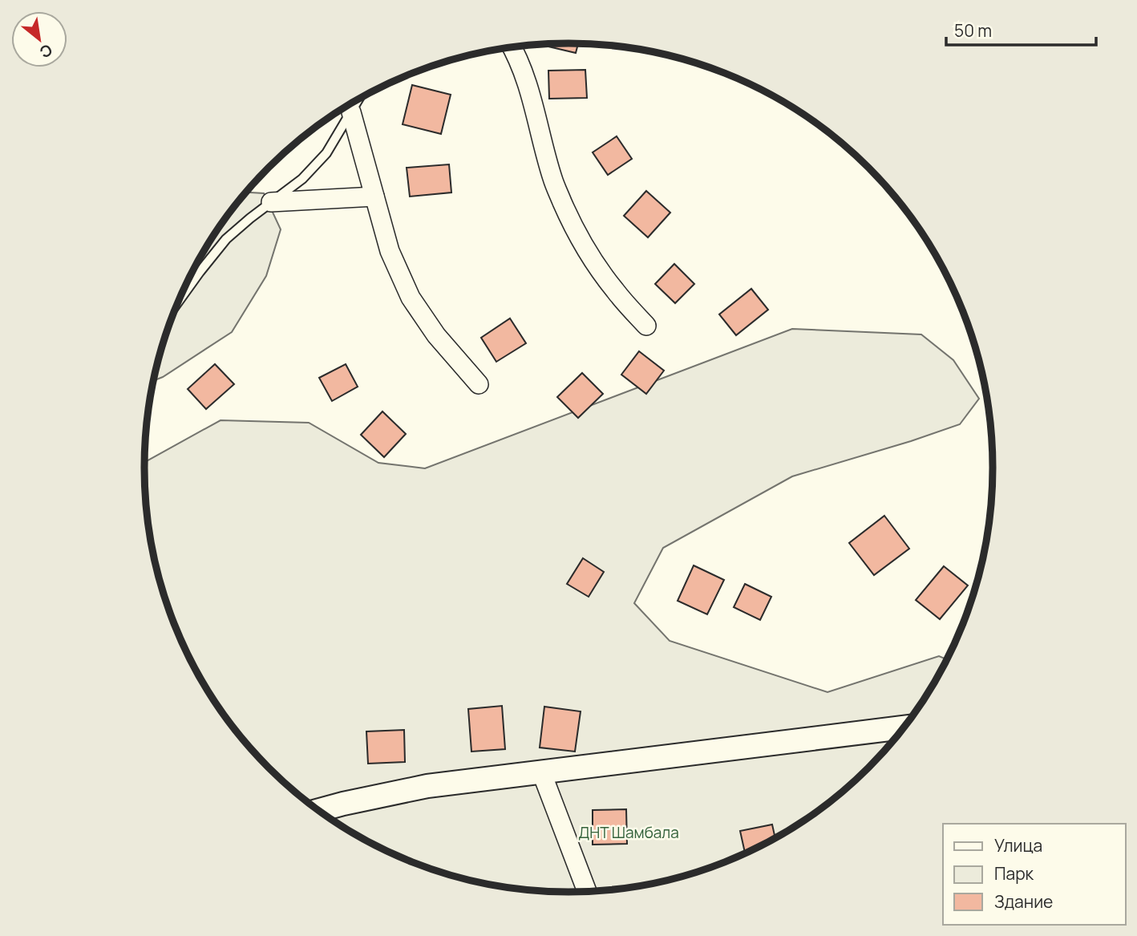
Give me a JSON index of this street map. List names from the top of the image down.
{
  "parks": ["ДНТ Шамбала"],
  "legend": ["Улица", "Парк", "Здание"],
  "scale_bar": "50 m",
  "north": "bottom right"
}
